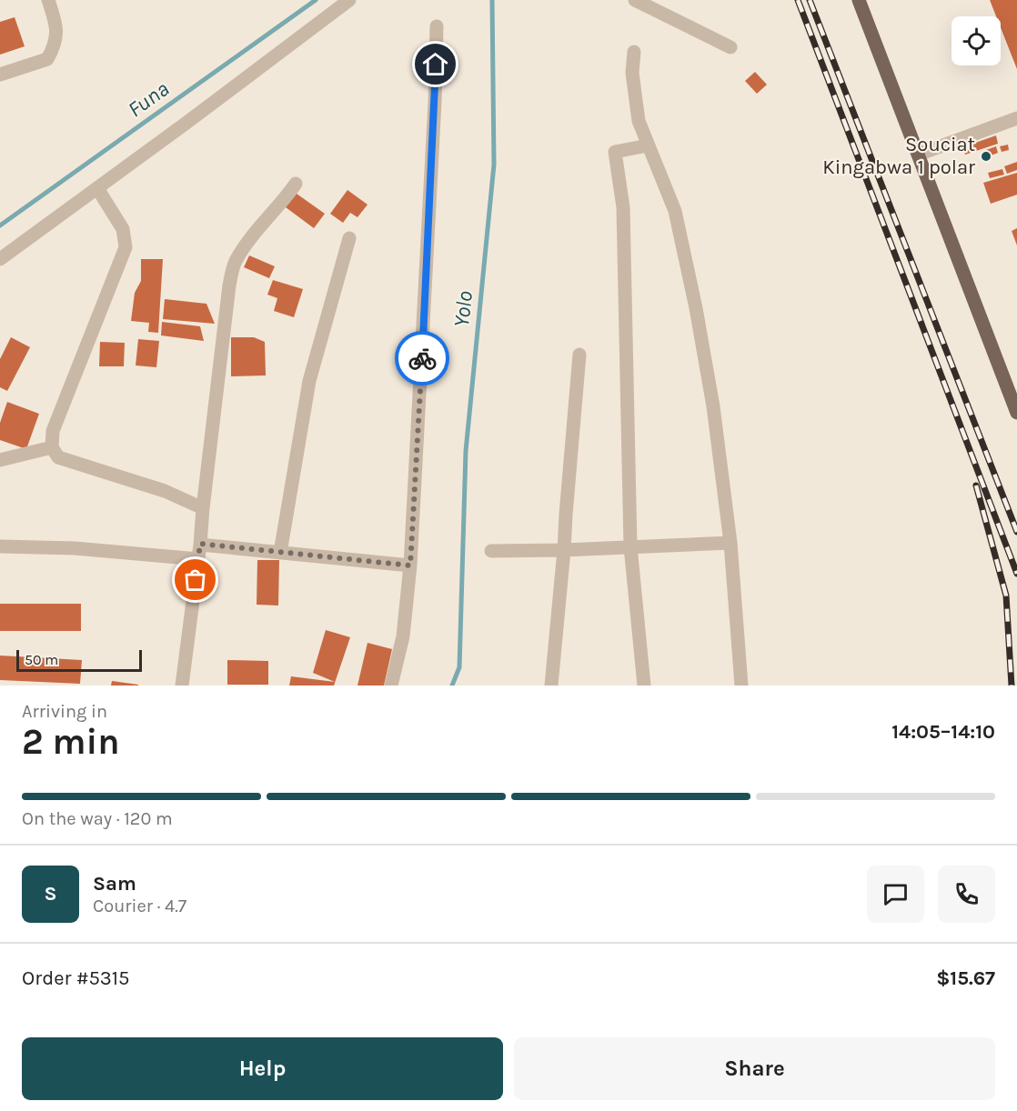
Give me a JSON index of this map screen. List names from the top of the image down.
{
  "water": ["Funa", "Yolo"],
  "places": ["Souciat Kingabwa 1 polar"],
  "scale_bar": "50 m",
  "page": {
    "scale": "50 m",
    "heading": ["2 min", "Arriving in", "14:05–14:10"],
    "panel": [
      "Sam",
      "Courier · 4.7",
      "Order #5315",
      "$15.67"
    ],
    "bar": "On the way · 120 m",
    "round": "S",
    "buttons": ["Help", "Share"]
  }
}
